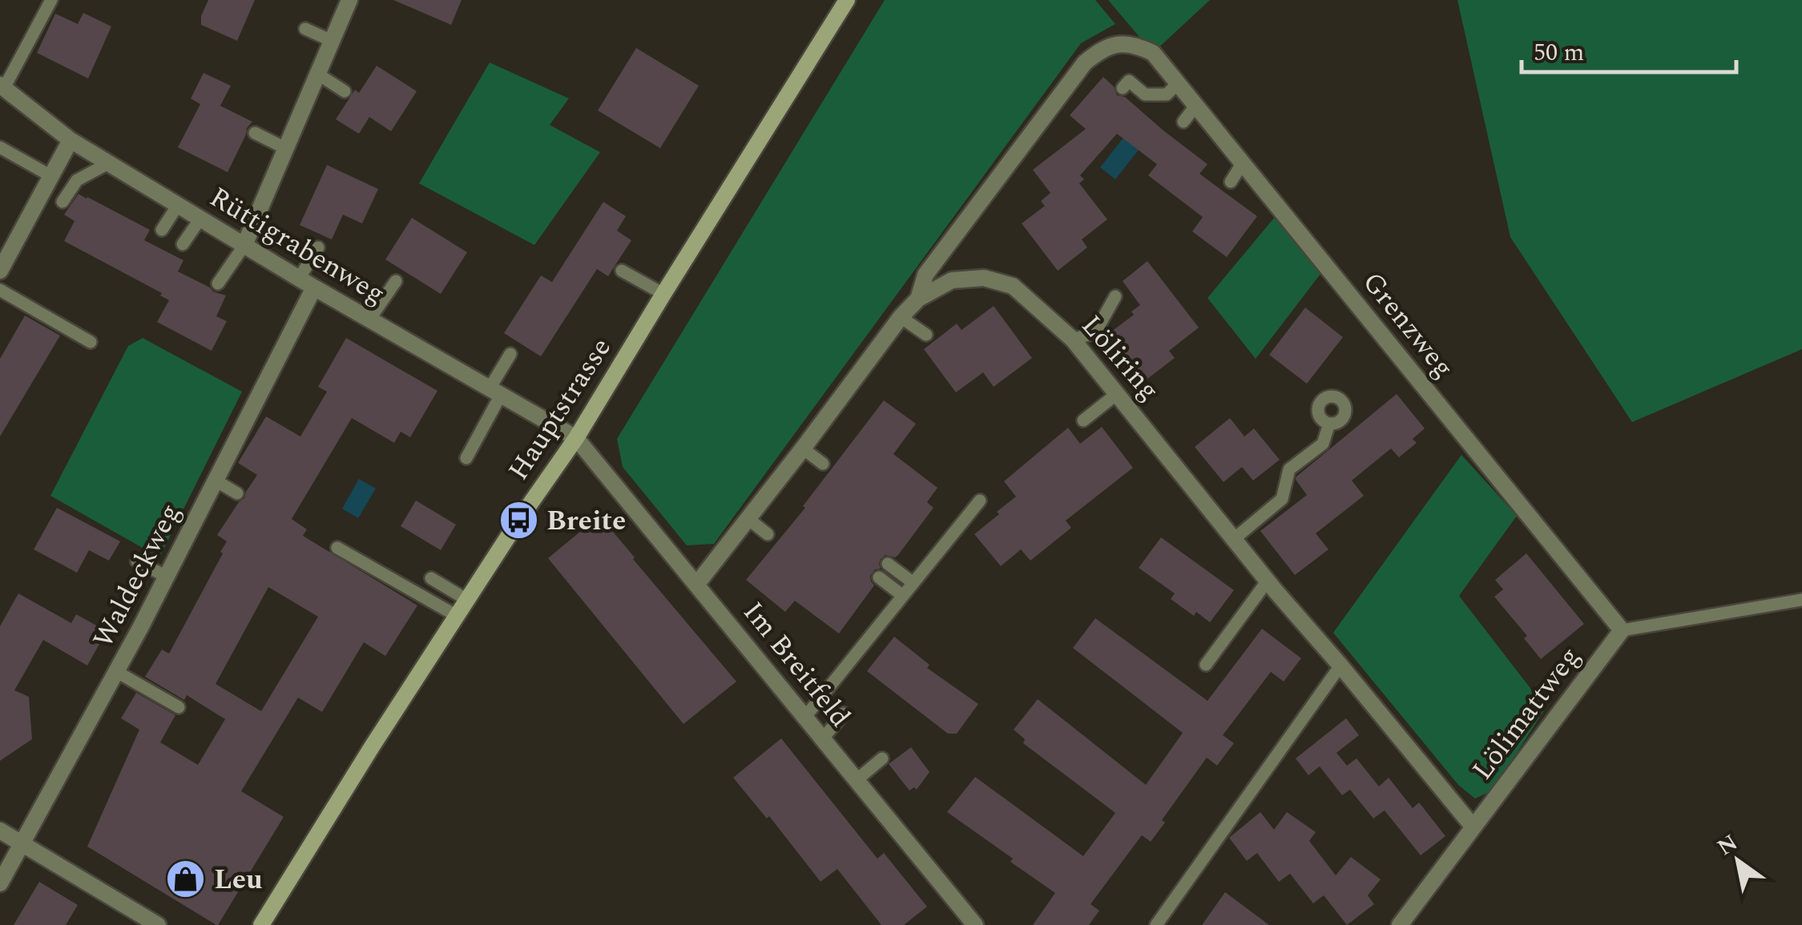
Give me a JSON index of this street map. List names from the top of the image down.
{
  "streets": {
    "main road": ["Hauptstrasse"],
    "street": [
      "Rüttigrabenweg",
      "Grenzweg",
      "Löliring",
      "Waldeckweg",
      "Im Breitfeld",
      "Lölimattweg"
    ]
  },
  "crossings": [
    ["Rüttigrabenweg", "Hauptstrasse"],
    ["Rüttigrabenweg", "Waldeckweg"],
    ["Rüttigrabenweg", "Im Breitfeld"],
    ["Grenzweg", "Löliring"],
    ["Grenzweg", "Lölimattweg"],
    ["Löliring", "Im Breitfeld"],
    ["Löliring", "Lölimattweg"],
    ["Hauptstrasse", "Im Breitfeld"]
  ],
  "places": {
    "bus stop": ["Breite"],
    "shop": ["Leu"]
  },
  "scale_bar": "50 m",
  "north": "top left"
}
